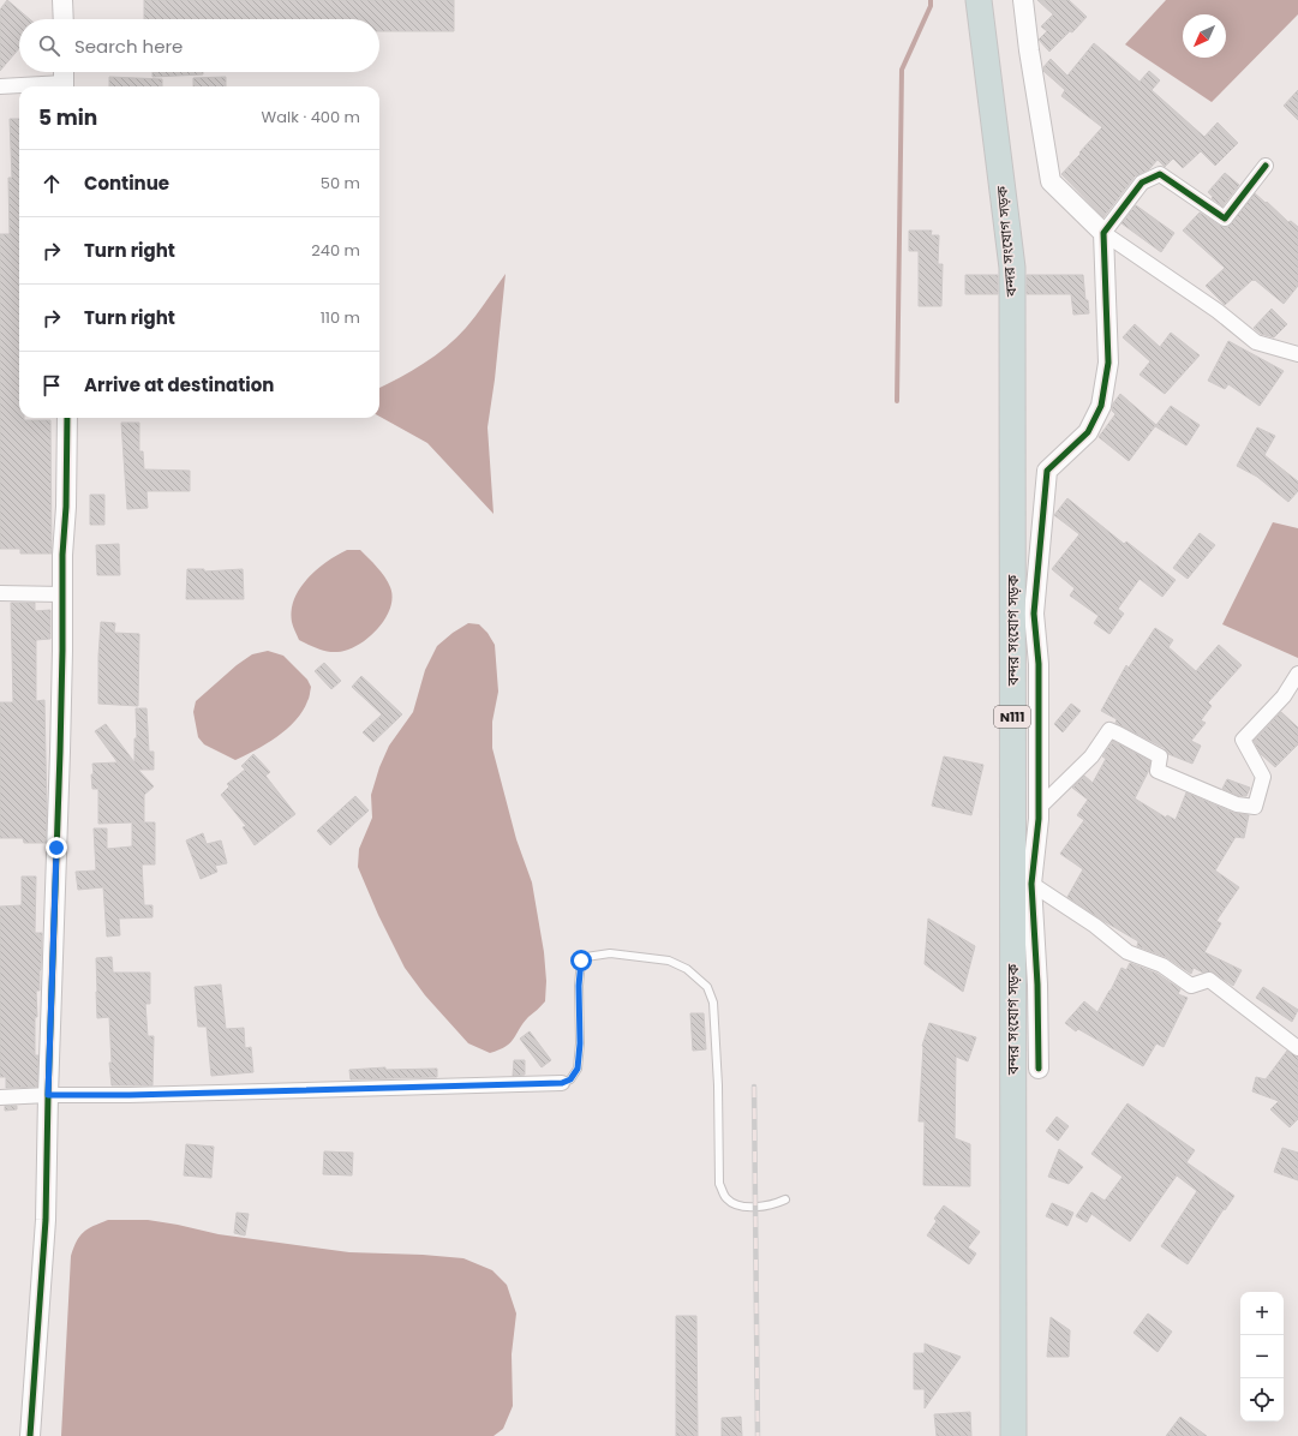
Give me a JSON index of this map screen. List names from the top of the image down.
{
  "streets": {
    "highway": ["বন্দর সংযোগ সড়ক", "N111"]
  },
  "north": "bottom left",
  "page": {
    "search": "Search here",
    "heading": ["5 min", "Walk · 400 m"],
    "list": [
      ["Continue", "50 m"],
      ["Turn right", "240 m"],
      ["Turn right", "110 m"],
      "Arrive at destination"
    ],
    "map_buttons": ["+", "−"]
  }
}
